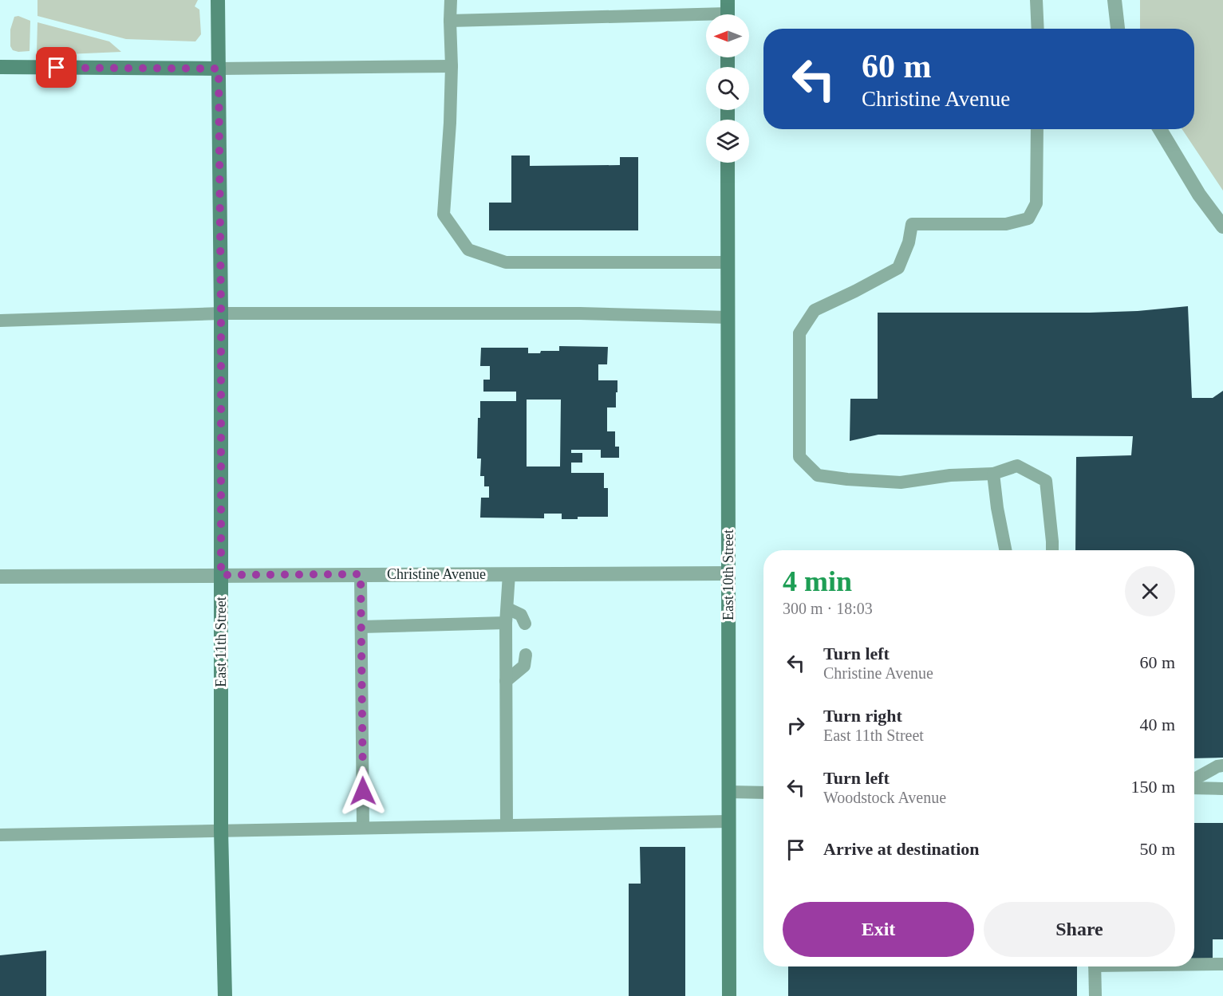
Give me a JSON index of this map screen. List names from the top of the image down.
{
  "streets": {
    "street": ["Christine Avenue", "East 10th Street", "East 11th Street"]
  },
  "crossings": [
    ["Christine Avenue", "East 10th Street"],
    ["Christine Avenue", "East 11th Street"]
  ],
  "north": "left",
  "page": {
    "turn": ["60 m", "Christine Avenue"],
    "heading": ["4 min", "300 m · 18:03"],
    "list": [
      {
        "name": "Turn left",
        "note": "Christine Avenue",
        "value": "60 m"
      },
      {
        "name": "Turn right",
        "note": "East 11th Street",
        "value": "40 m"
      },
      {
        "name": "Turn left",
        "note": "Woodstock Avenue",
        "value": "150 m"
      },
      {
        "name": "Arrive at destination",
        "value": "50 m"
      }
    ],
    "buttons": ["Exit", "Share"]
  }
}
